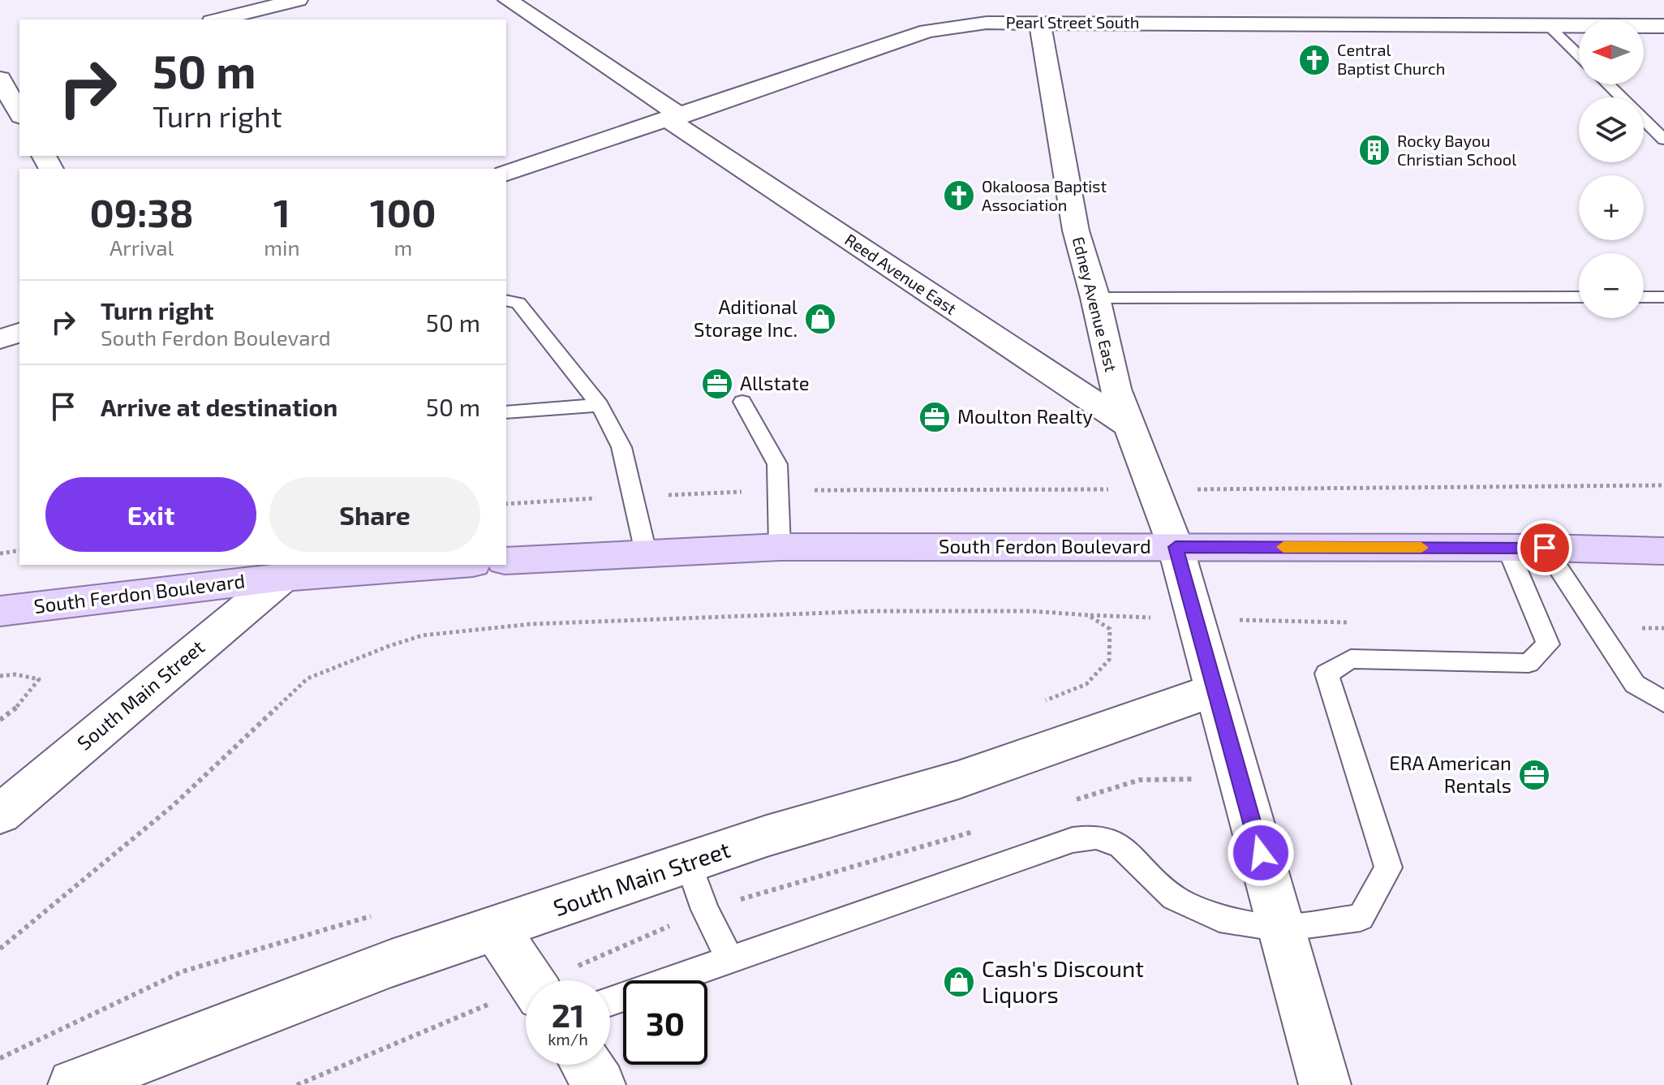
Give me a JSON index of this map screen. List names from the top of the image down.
{
  "streets": {
    "main road": ["South Ferdon Boulevard"],
    "street": [
      "Pearl Street South",
      "Reed Avenue East",
      "Edney Avenue East",
      "South Main Street"
    ]
  },
  "crossings": [
    ["Pearl Street South", "Reed Avenue East"],
    ["Pearl Street South", "Edney Avenue East"],
    ["Reed Avenue East", "Edney Avenue East"],
    ["Edney Avenue East", "South Ferdon Boulevard"],
    ["Edney Avenue East", "South Main Street"],
    ["South Ferdon Boulevard", "South Main Street"]
  ],
  "places": {
    "church": ["Central Baptist Church", "Okaloosa Baptist Association"],
    "building": ["Rocky Bayou Christian School"],
    "shop": ["Aditional Storage Inc.", "Cash's Discount Liquors"],
    "office": ["Allstate", "Moulton Realty", "ERA American Rentals"]
  },
  "north": "left",
  "page": {
    "map_buttons": ["+", "−"],
    "turn": ["50 m", "Turn right"],
    "eta": [
      "09:38",
      "Arrival",
      "1",
      "min",
      "100",
      "m"
    ],
    "list": [
      {
        "name": "Turn right",
        "note": "South Ferdon Boulevard",
        "value": "50 m"
      },
      {
        "name": "Arrive at destination",
        "value": "50 m"
      }
    ],
    "buttons": ["Exit", "Share"],
    "speed": "21 km/h",
    "limit": "30"
  }
}
